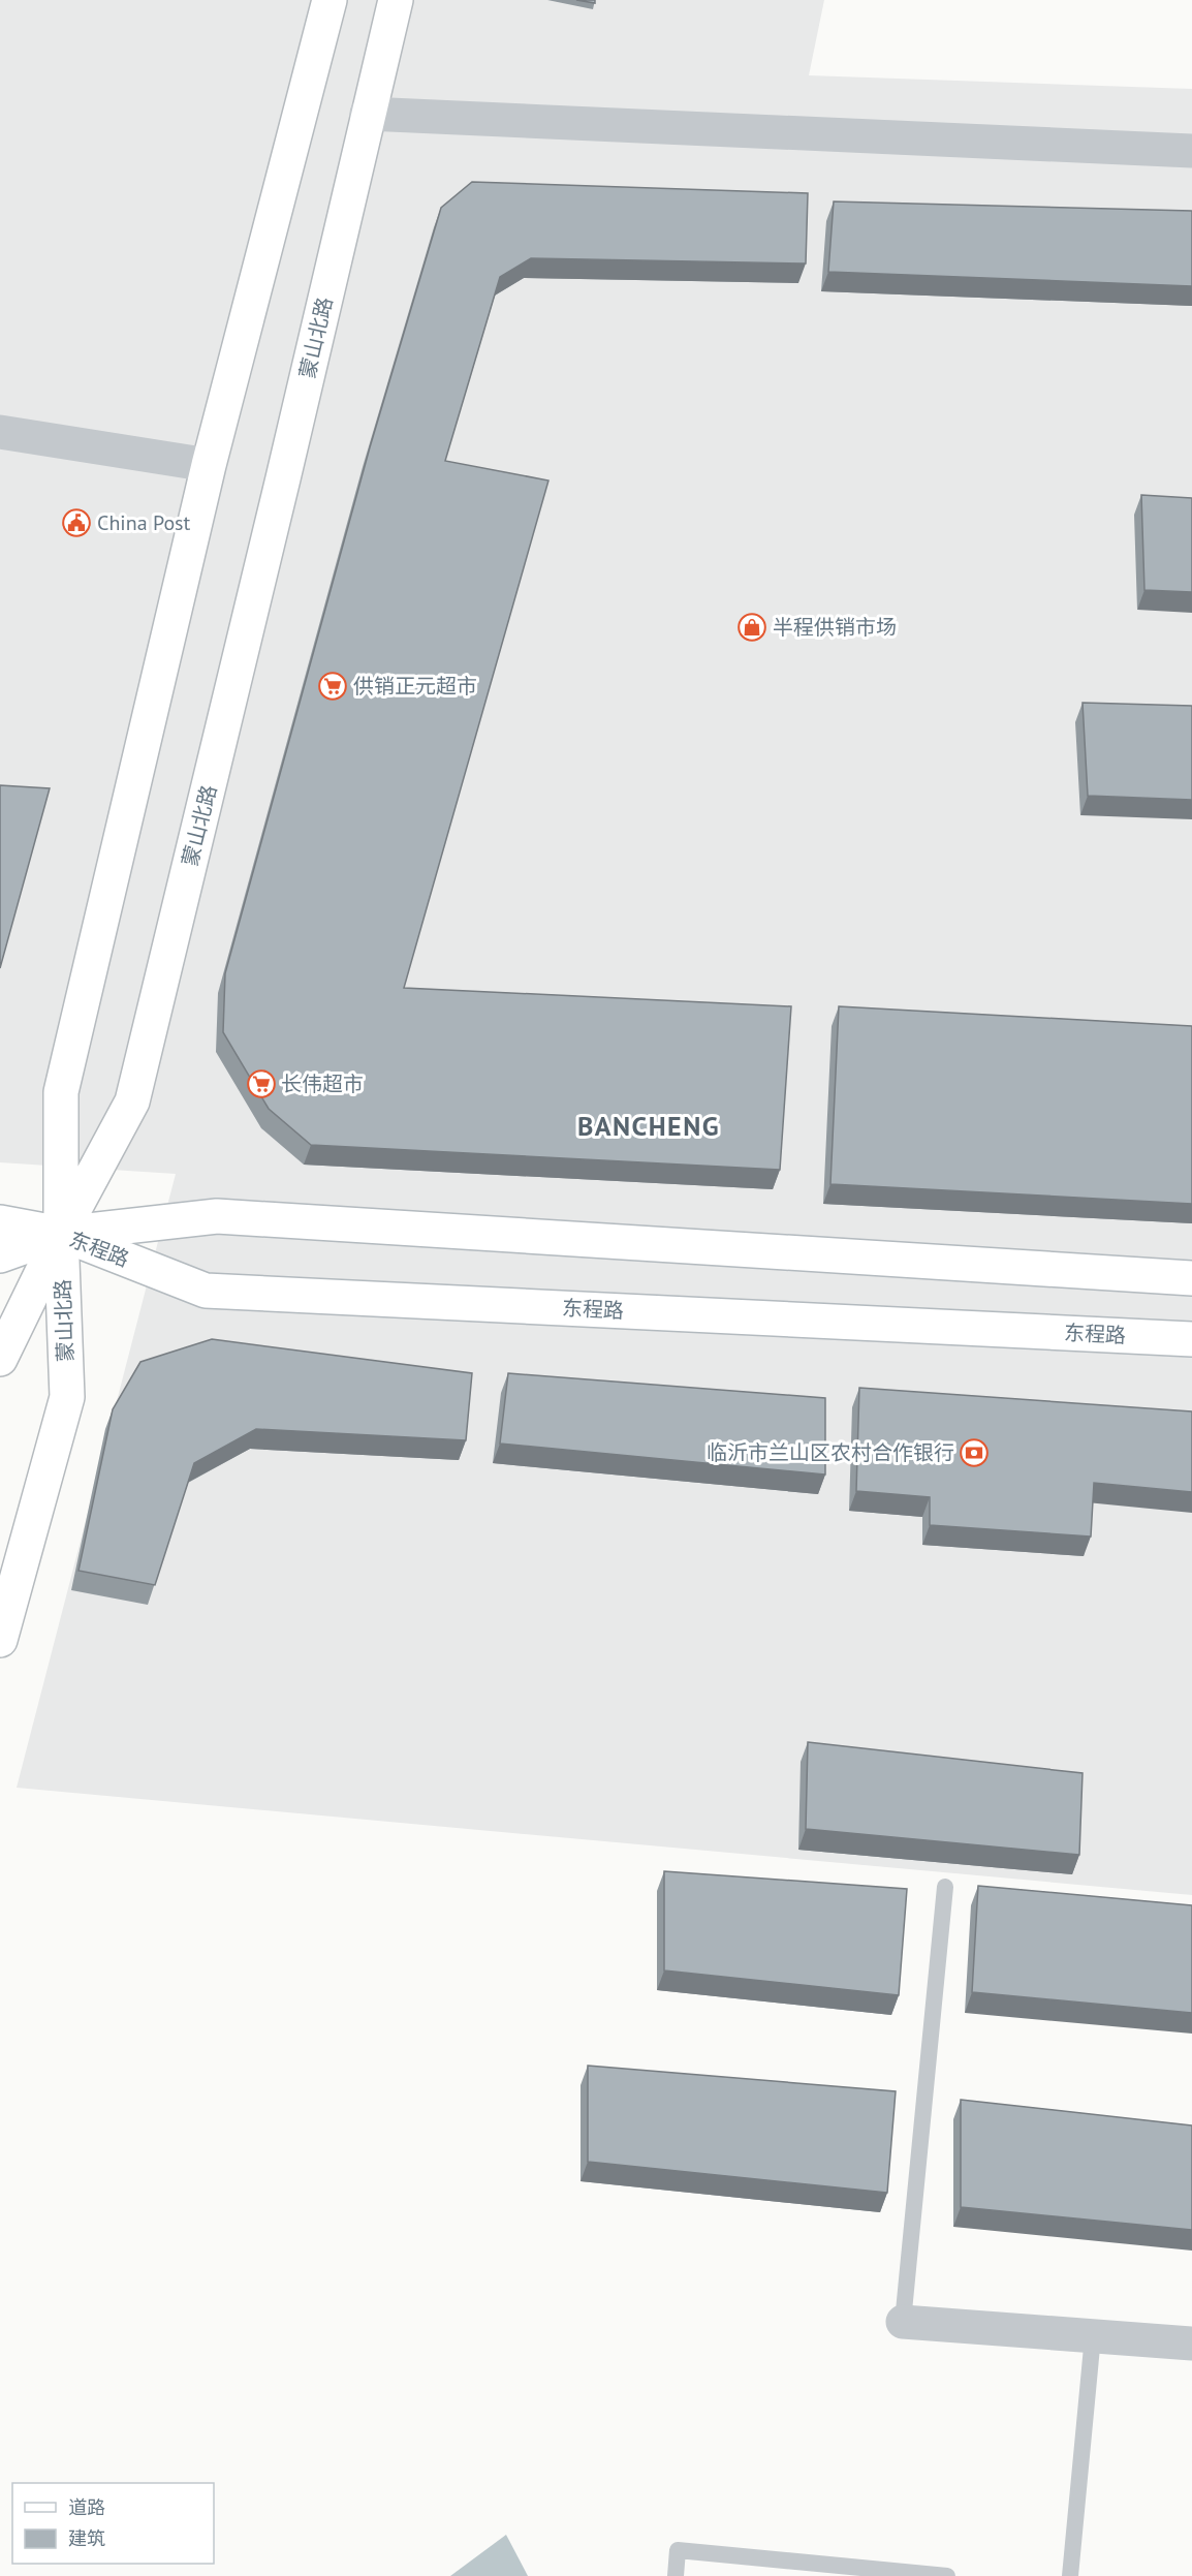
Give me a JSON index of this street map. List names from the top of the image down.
{
  "streets": {
    "main road": ["蒙山北路", "东程路"]
  },
  "crossings": [
    ["蒙山北路", "东程路"]
  ],
  "districts": ["BANCHENG"],
  "places": {
    "public building": ["China Post"],
    "shop": ["半程供销市场"],
    "supermarket": ["供销正元超市", "长伟超市"],
    "bank": ["临沂市兰山区农村合作银行"]
  },
  "legend": ["道路", "建筑"]
}
